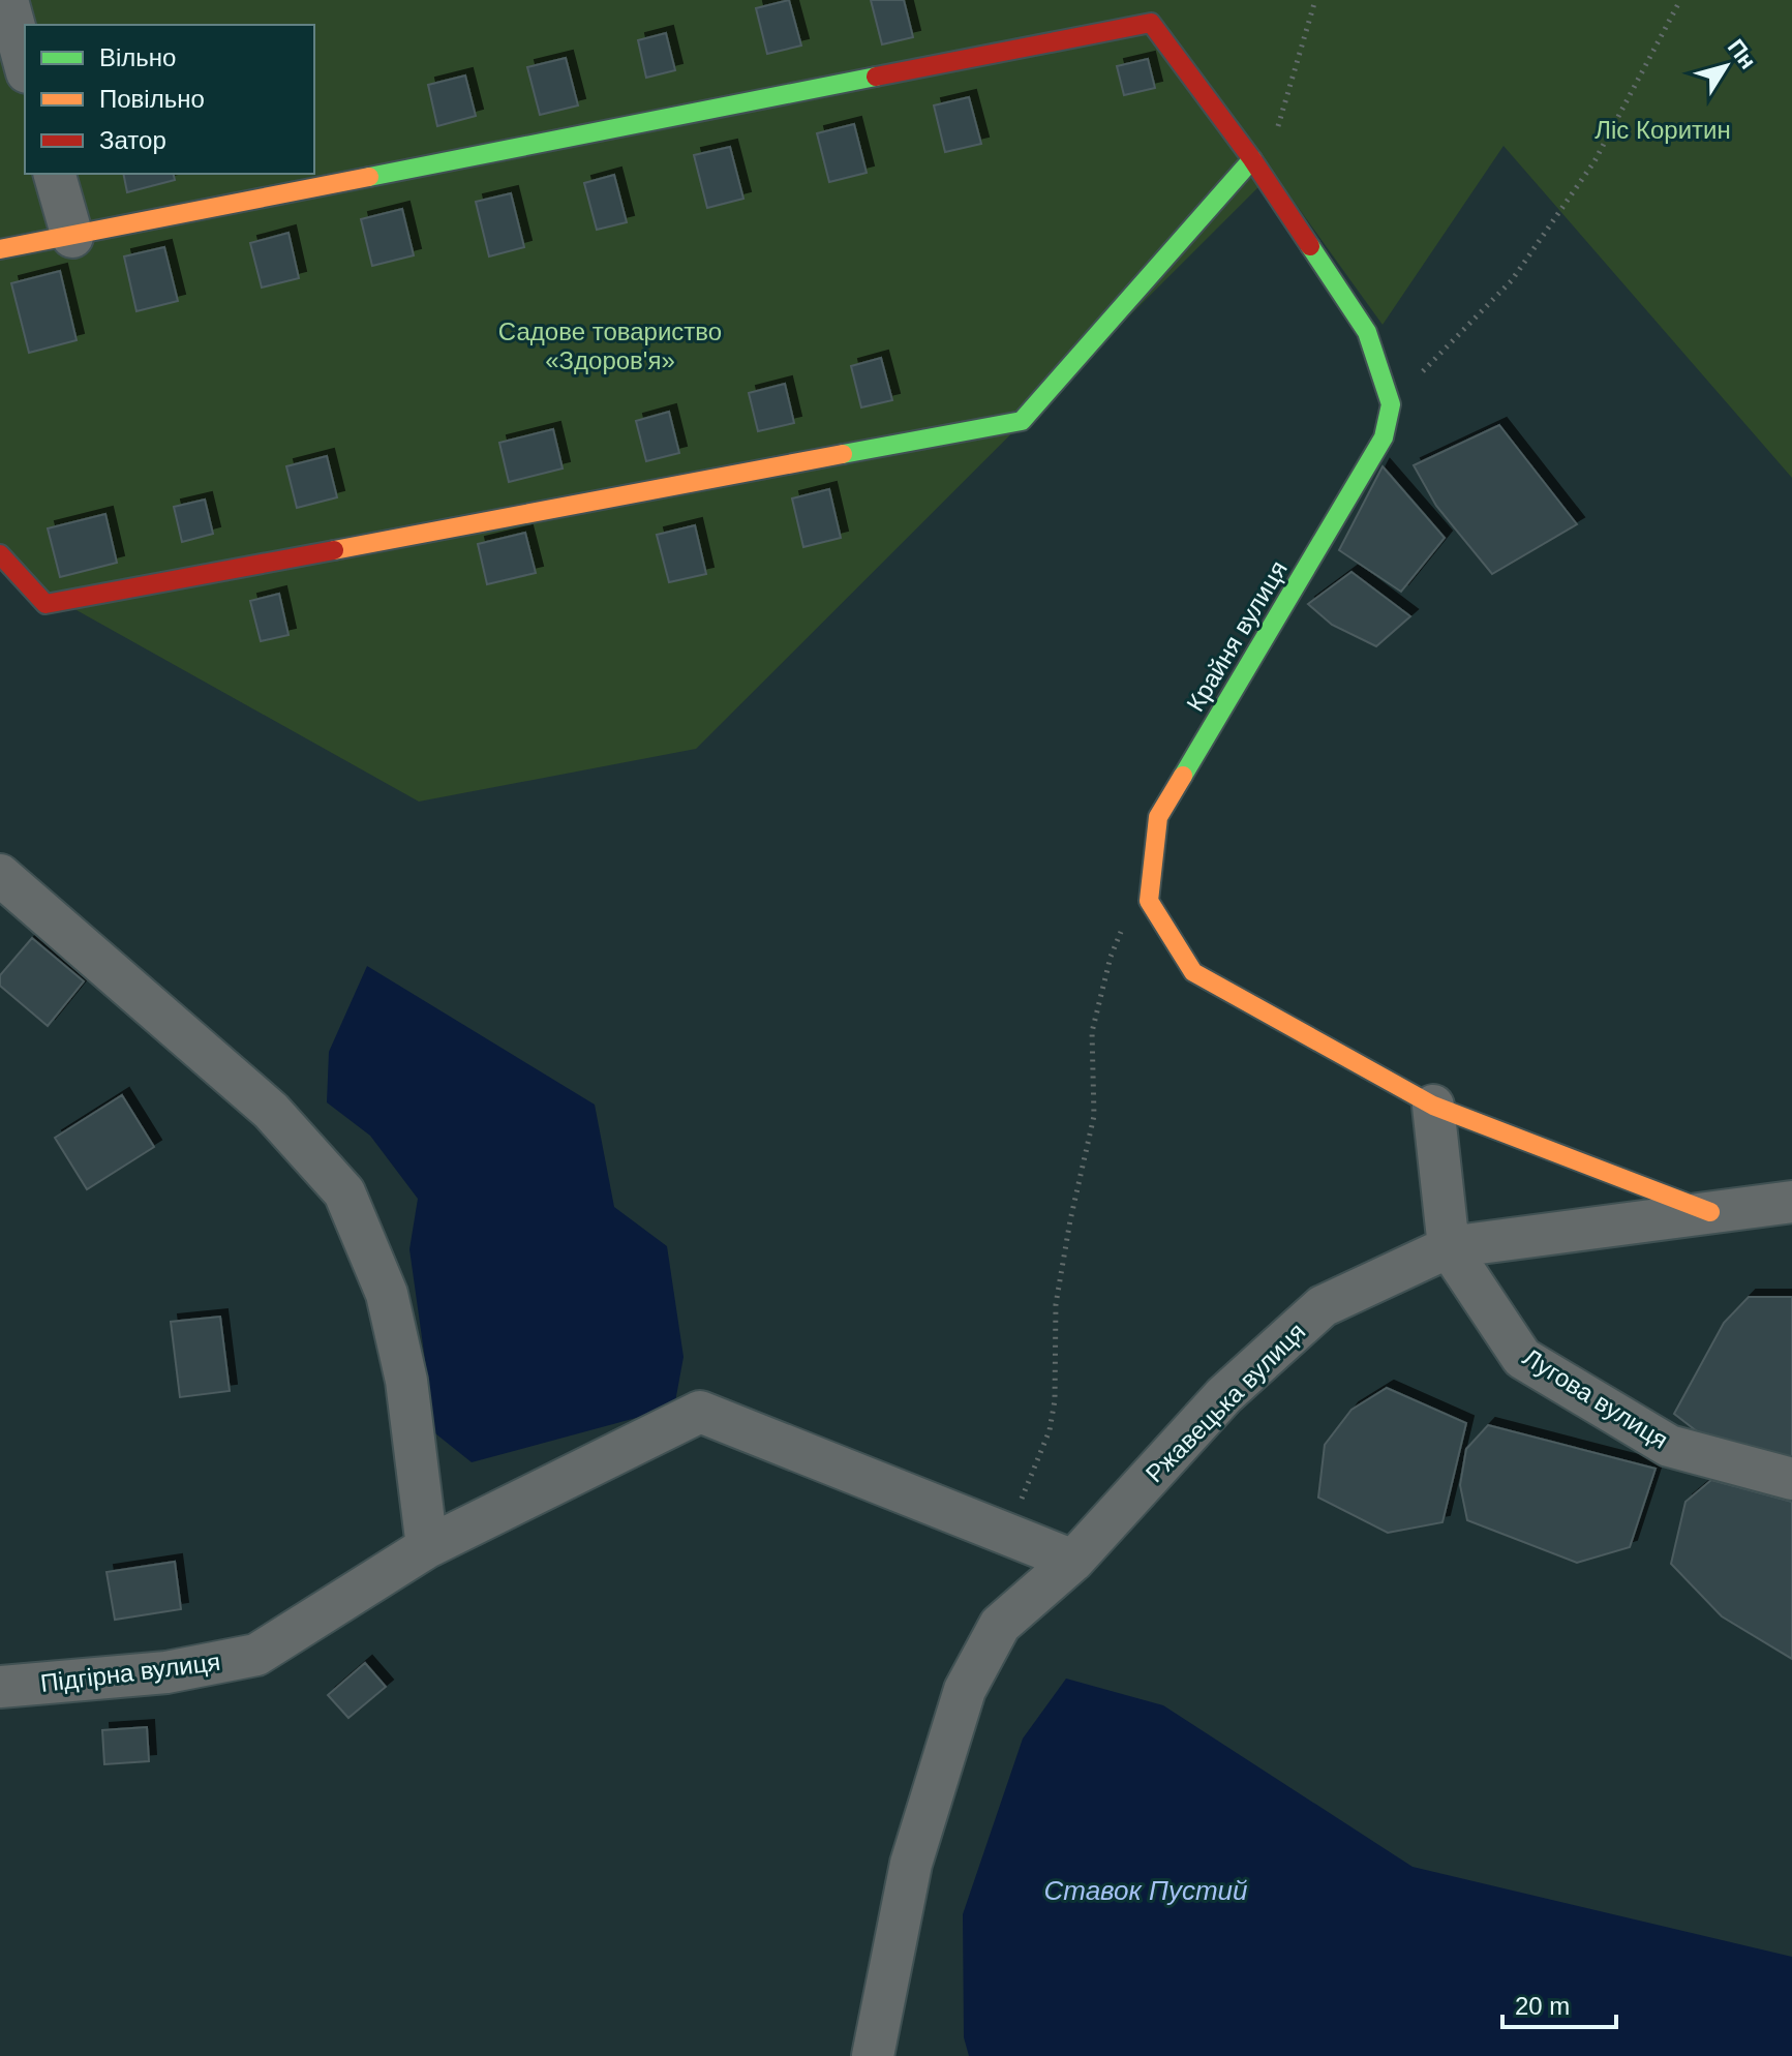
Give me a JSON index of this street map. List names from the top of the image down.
{
  "streets": {
    "street": [
      "Крайня вулиця",
      "Лугова вулиця",
      "Ржавецька вулиця",
      "Підгірна вулиця"
    ]
  },
  "crossings": [
    ["Лугова вулиця", "Ржавецька вулиця"],
    ["Ржавецька вулиця", "Підгірна вулиця"]
  ],
  "water": ["Ставок Пустий"],
  "parks": ["Ліс Коритин", "Садове товариство «Здоров'я»"],
  "legend": ["Вільно", "Повільно", "Затор"],
  "scale_bar": "20 m",
  "north": "top right"
}
